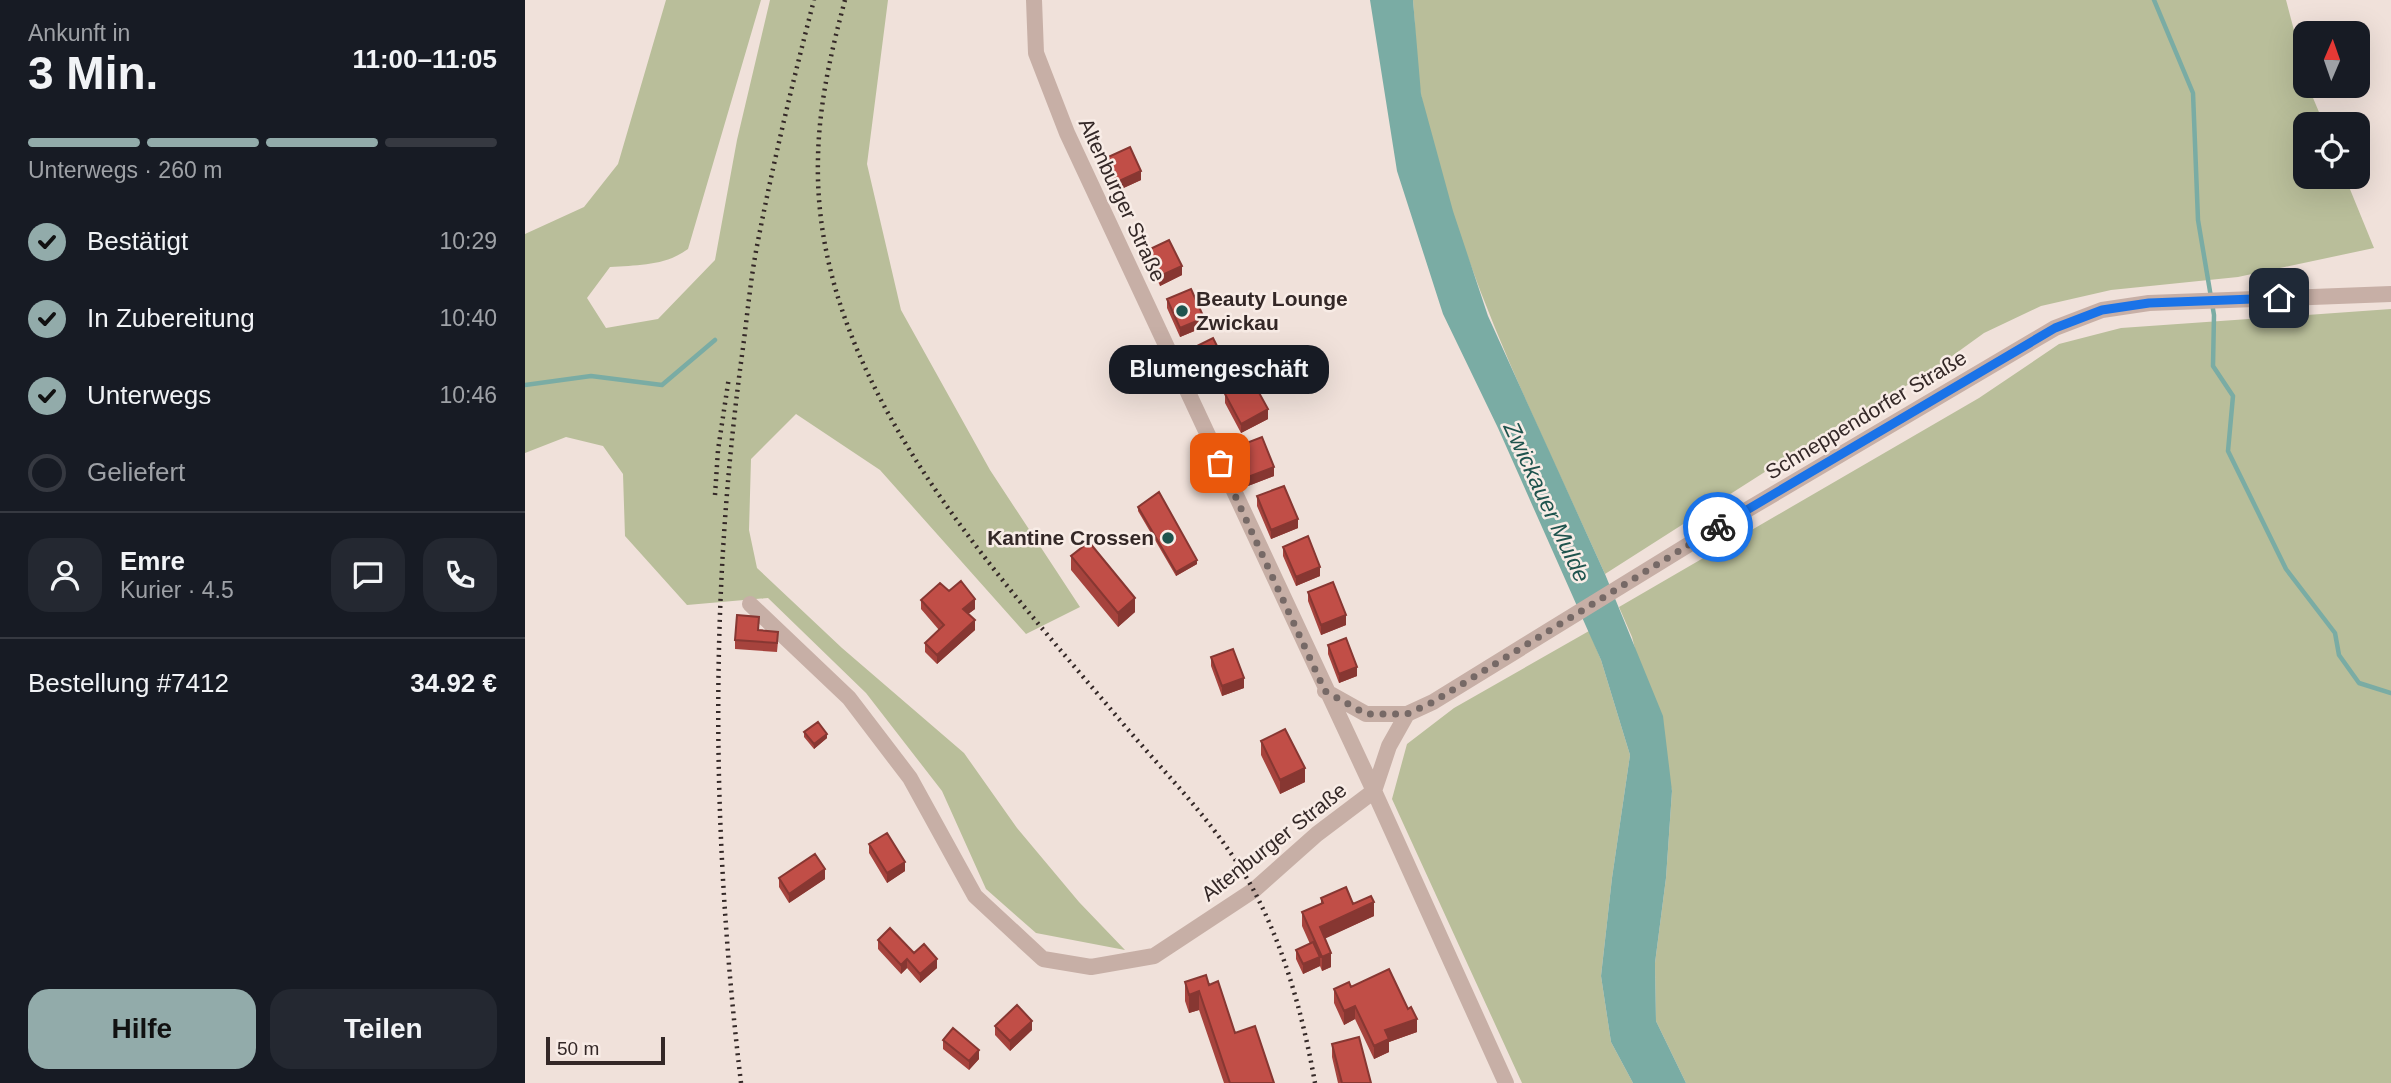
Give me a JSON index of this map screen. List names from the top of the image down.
{
  "streets": {
    "street": ["Altenburger Straße", "Schneppendorfer Straße"]
  },
  "crossings": [
    ["Altenburger Straße", "Schneppendorfer Straße"]
  ],
  "water": ["Zwickauer Mulde"],
  "places": ["Beauty Lounge Zwickau", "Blumengeschäft", "Kantine Crossen"],
  "scale_bar": "50 m",
  "north": "top",
  "page": {
    "heading": ["3 Min.", "Ankunft in", "11:00–11:05"],
    "panel": [
      "Emre",
      "Kurier · 4.5",
      "Bestellung #7412",
      "34.92 €"
    ],
    "bar": "Unterwegs · 260 m",
    "list": [
      ["Bestätigt", "10:29"],
      ["In Zubereitung", "10:40"],
      ["Unterwegs", "10:46"],
      "Geliefert"
    ],
    "bubble": "Blumengeschäft",
    "buttons": ["Hilfe", "Teilen"],
    "scale": "50 m"
  }
}
